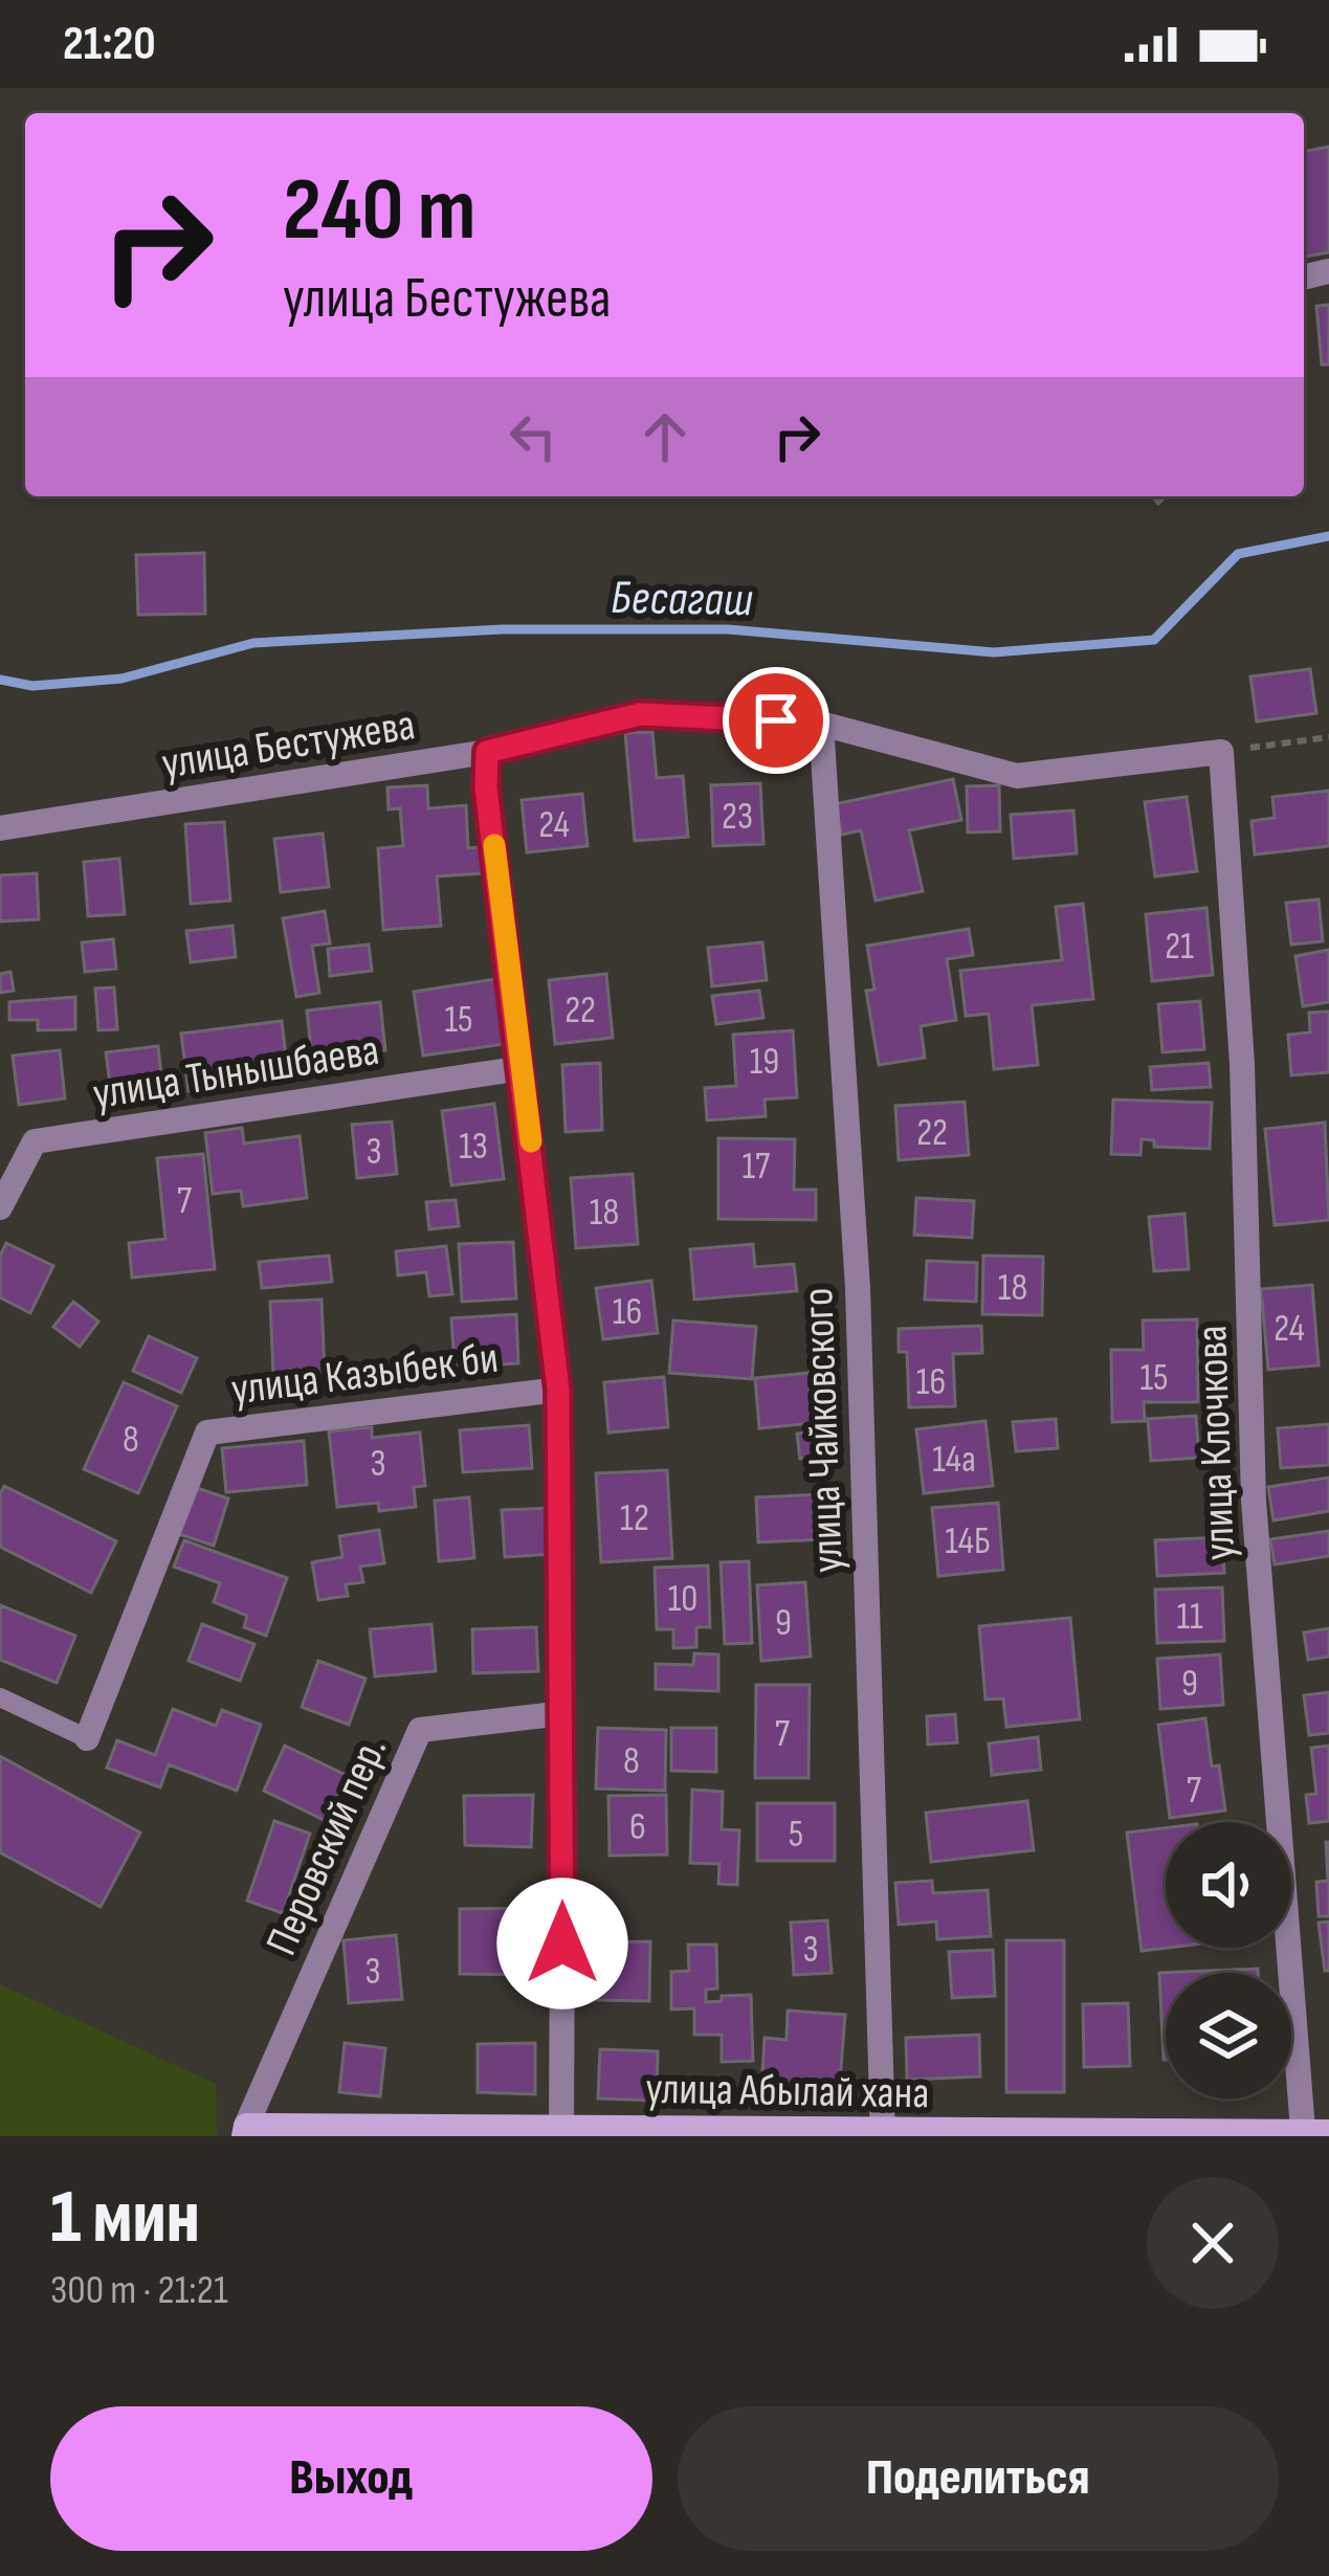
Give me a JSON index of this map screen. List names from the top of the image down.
{
  "streets": {
    "street": [
      "улица Бестужева",
      "улица Тынышбаева",
      "улица Казыбек би",
      "улица Чайковского",
      "улица Клочкова",
      "Перовский пер.",
      "улица Абылай хана"
    ]
  },
  "crossings": [
    ["улица Бестужева", "улица Чайковского"],
    ["улица Бестужева", "улица Клочкова"],
    ["улица Чайковского", "улица Абылай хана"],
    ["улица Клочкова", "улица Абылай хана"],
    ["Перовский пер.", "улица Абылай хана"]
  ],
  "water": ["Бесагаш"],
  "house_numbers": [
    "23",
    "24",
    "21",
    "22",
    "15",
    "19",
    "22",
    "13",
    "3",
    "17",
    "7",
    "18",
    "18",
    "16",
    "24",
    "15",
    "16",
    "8",
    "14а",
    "3",
    "12",
    "14Б",
    "10",
    "11",
    "9",
    "9",
    "7",
    "8",
    "7",
    "6",
    "5",
    "3",
    "3"
  ],
  "page": {
    "status": "21:20",
    "turn": ["240 m", "улица Бестужева"],
    "heading": ["1 мин", "300 m · 21:21"],
    "buttons": ["Выход", "Поделиться"]
  }
}
